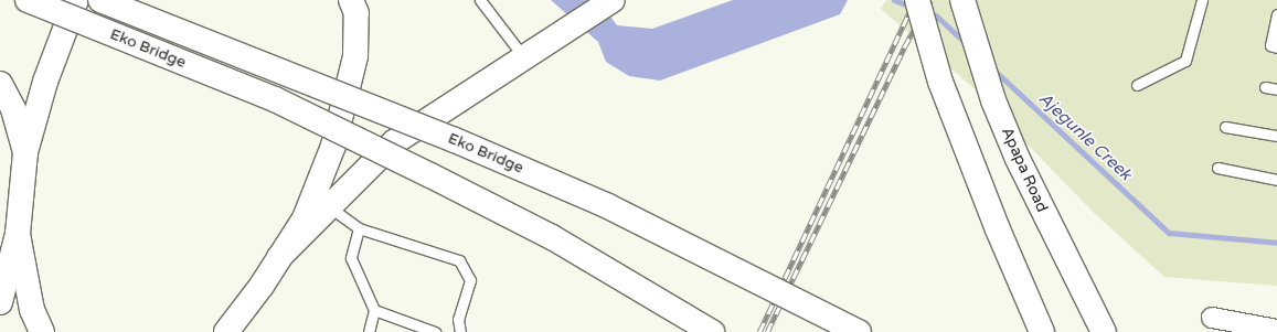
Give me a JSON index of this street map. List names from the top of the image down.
{
  "streets": {
    "main road": ["Eko Bridge", "Apapa Road"]
  },
  "water": ["Ajegunle Creek"]
}
